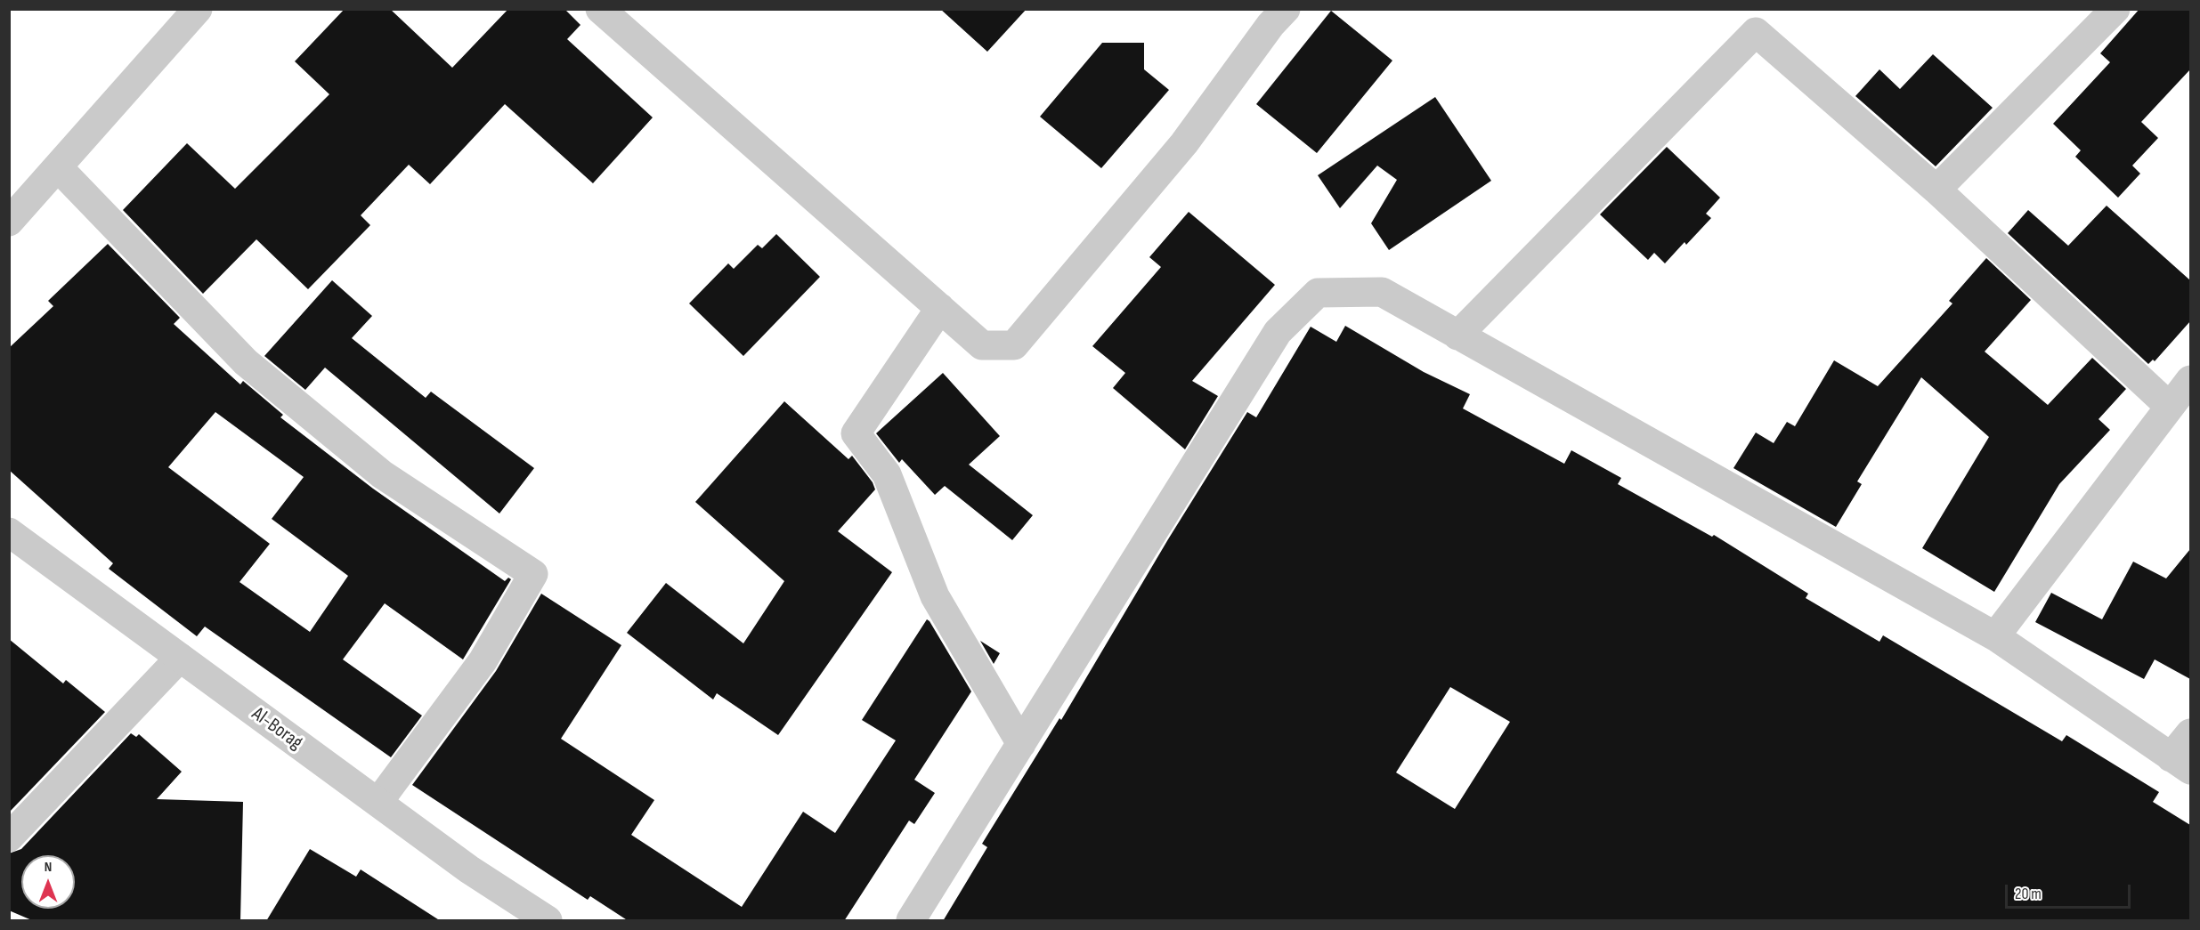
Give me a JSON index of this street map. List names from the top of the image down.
{
  "streets": {
    "street": ["Al-Borag"]
  },
  "scale_bar": "20 m",
  "north": "top"
}
